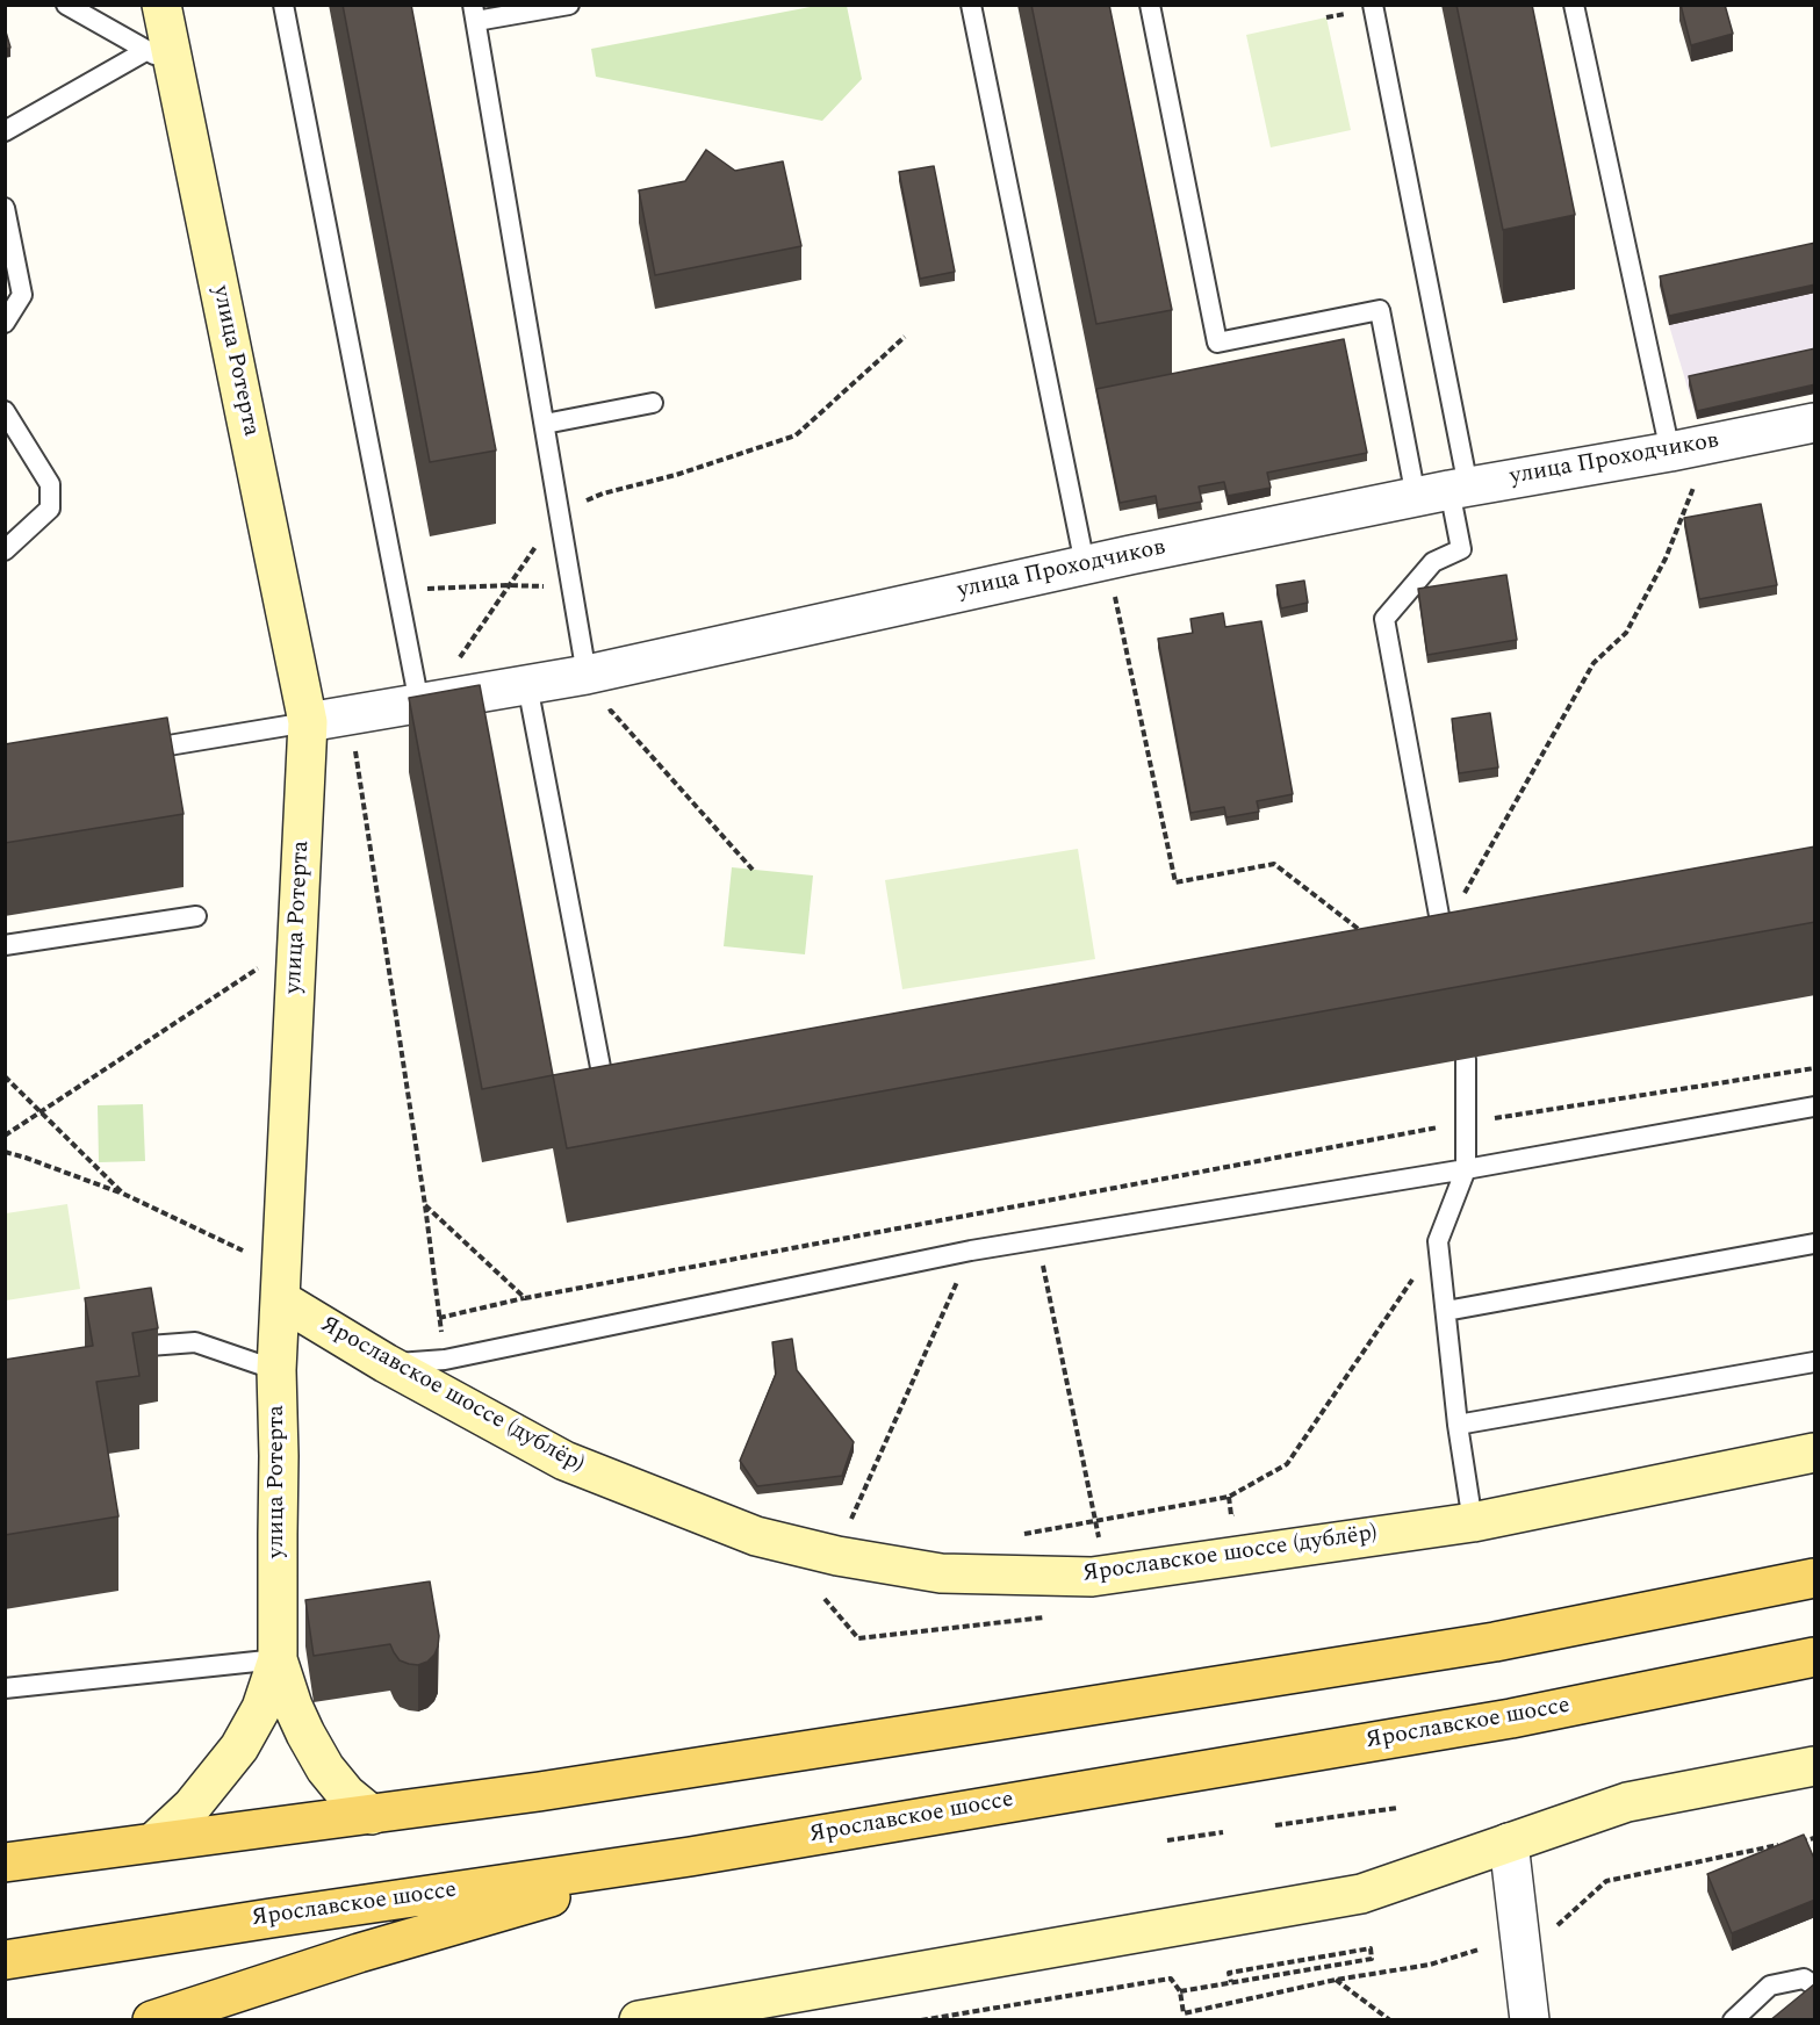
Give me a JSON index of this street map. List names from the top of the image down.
{
  "streets": {
    "main road": ["Ярославское шоссе"],
    "street": ["улица Ротерта", "улица Проходчиков", "Ярославское шоссе (дублёр)"]
  },
  "crossings": [
    ["улица Ротерта", "улица Проходчиков"],
    ["улица Ротерта", "Ярославское шоссе (дублёр)"]
  ]
}
